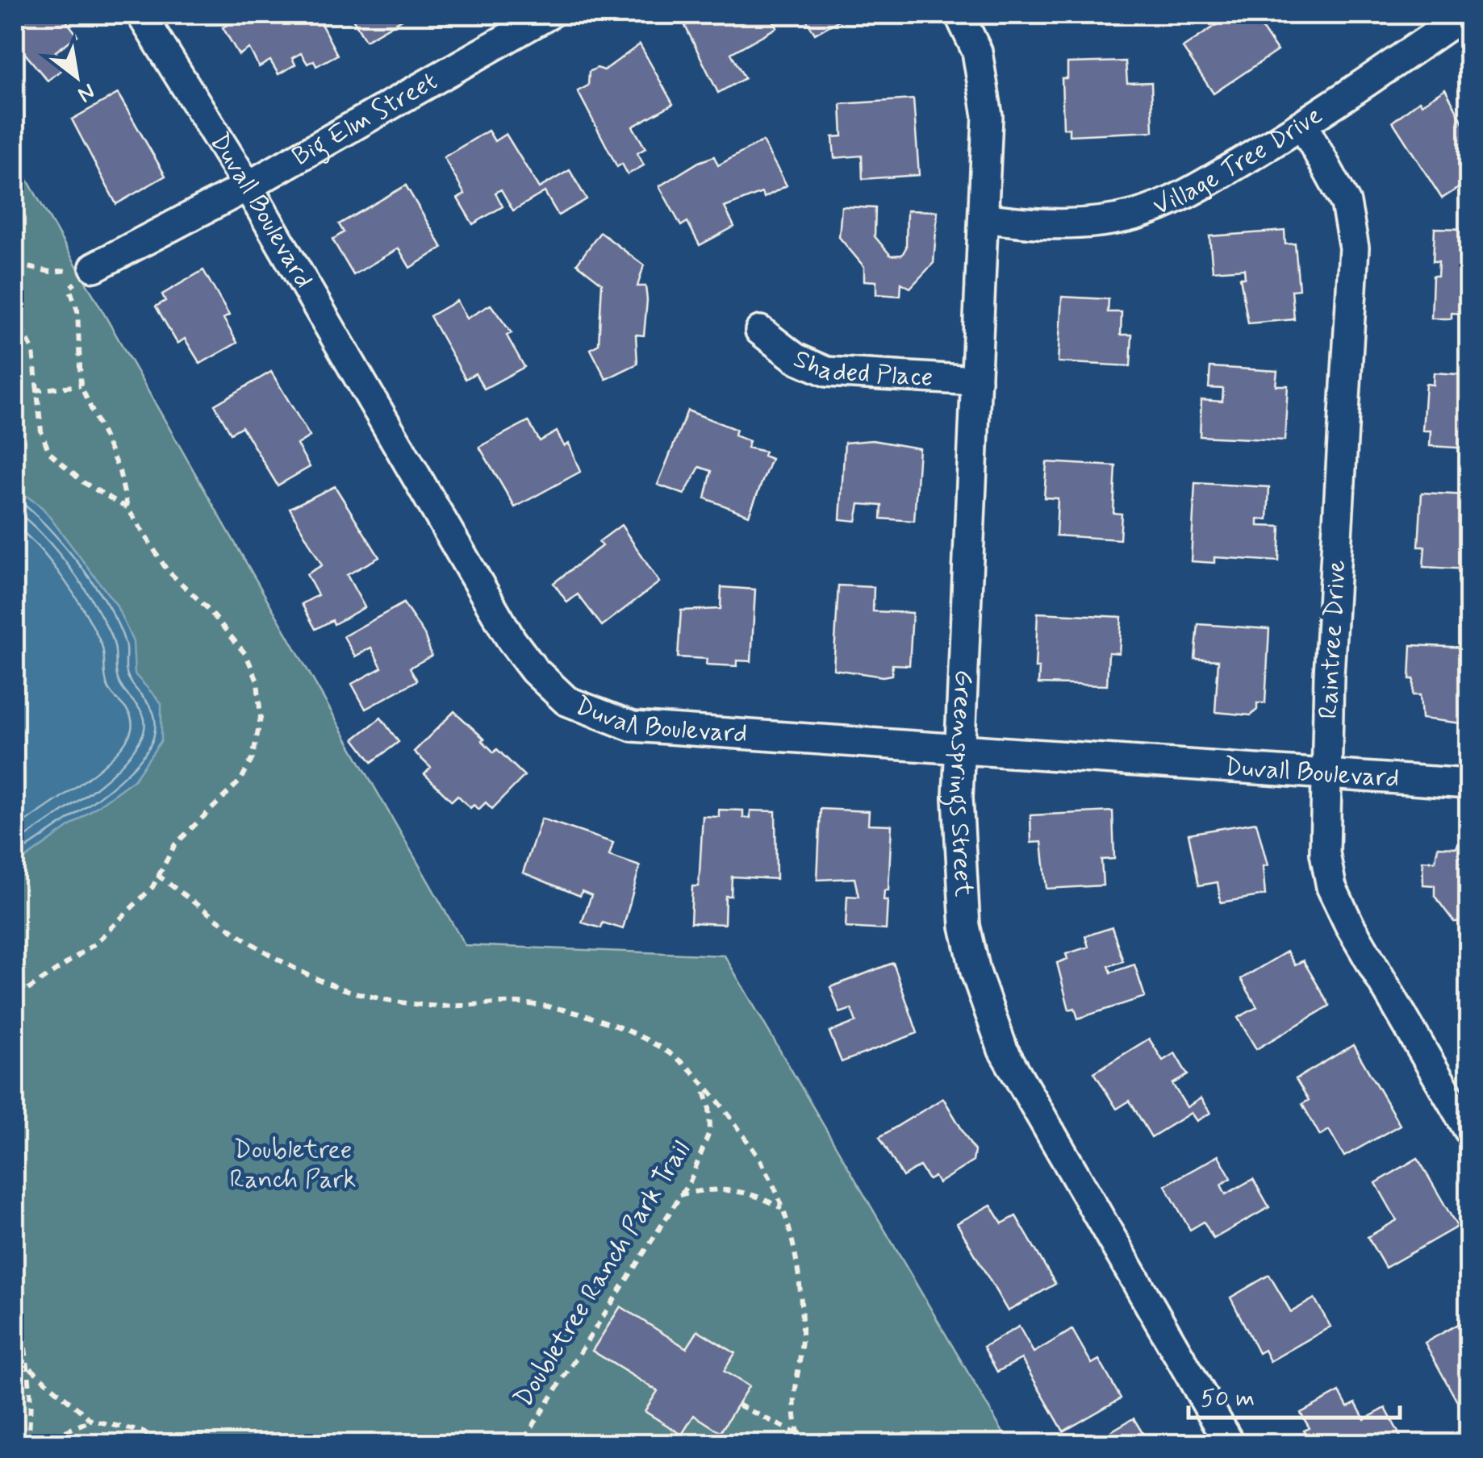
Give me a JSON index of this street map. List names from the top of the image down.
{
  "streets": {
    "street": [
      "Big Elm Street",
      "Village Tree Drive",
      "Duvall Boulevard",
      "Shaded Place",
      "Raintree Drive",
      "Greensprings Street"
    ],
    "path": ["Doubletree Ranch Park Trail"]
  },
  "crossings": [
    ["Big Elm Street", "Duvall Boulevard"],
    ["Village Tree Drive", "Raintree Drive"],
    ["Village Tree Drive", "Greensprings Street"],
    ["Duvall Boulevard", "Raintree Drive"],
    ["Duvall Boulevard", "Greensprings Street"],
    ["Shaded Place", "Greensprings Street"]
  ],
  "parks": ["Doubletree Ranch Park"],
  "scale_bar": "50 m",
  "north": "bottom right"
}
